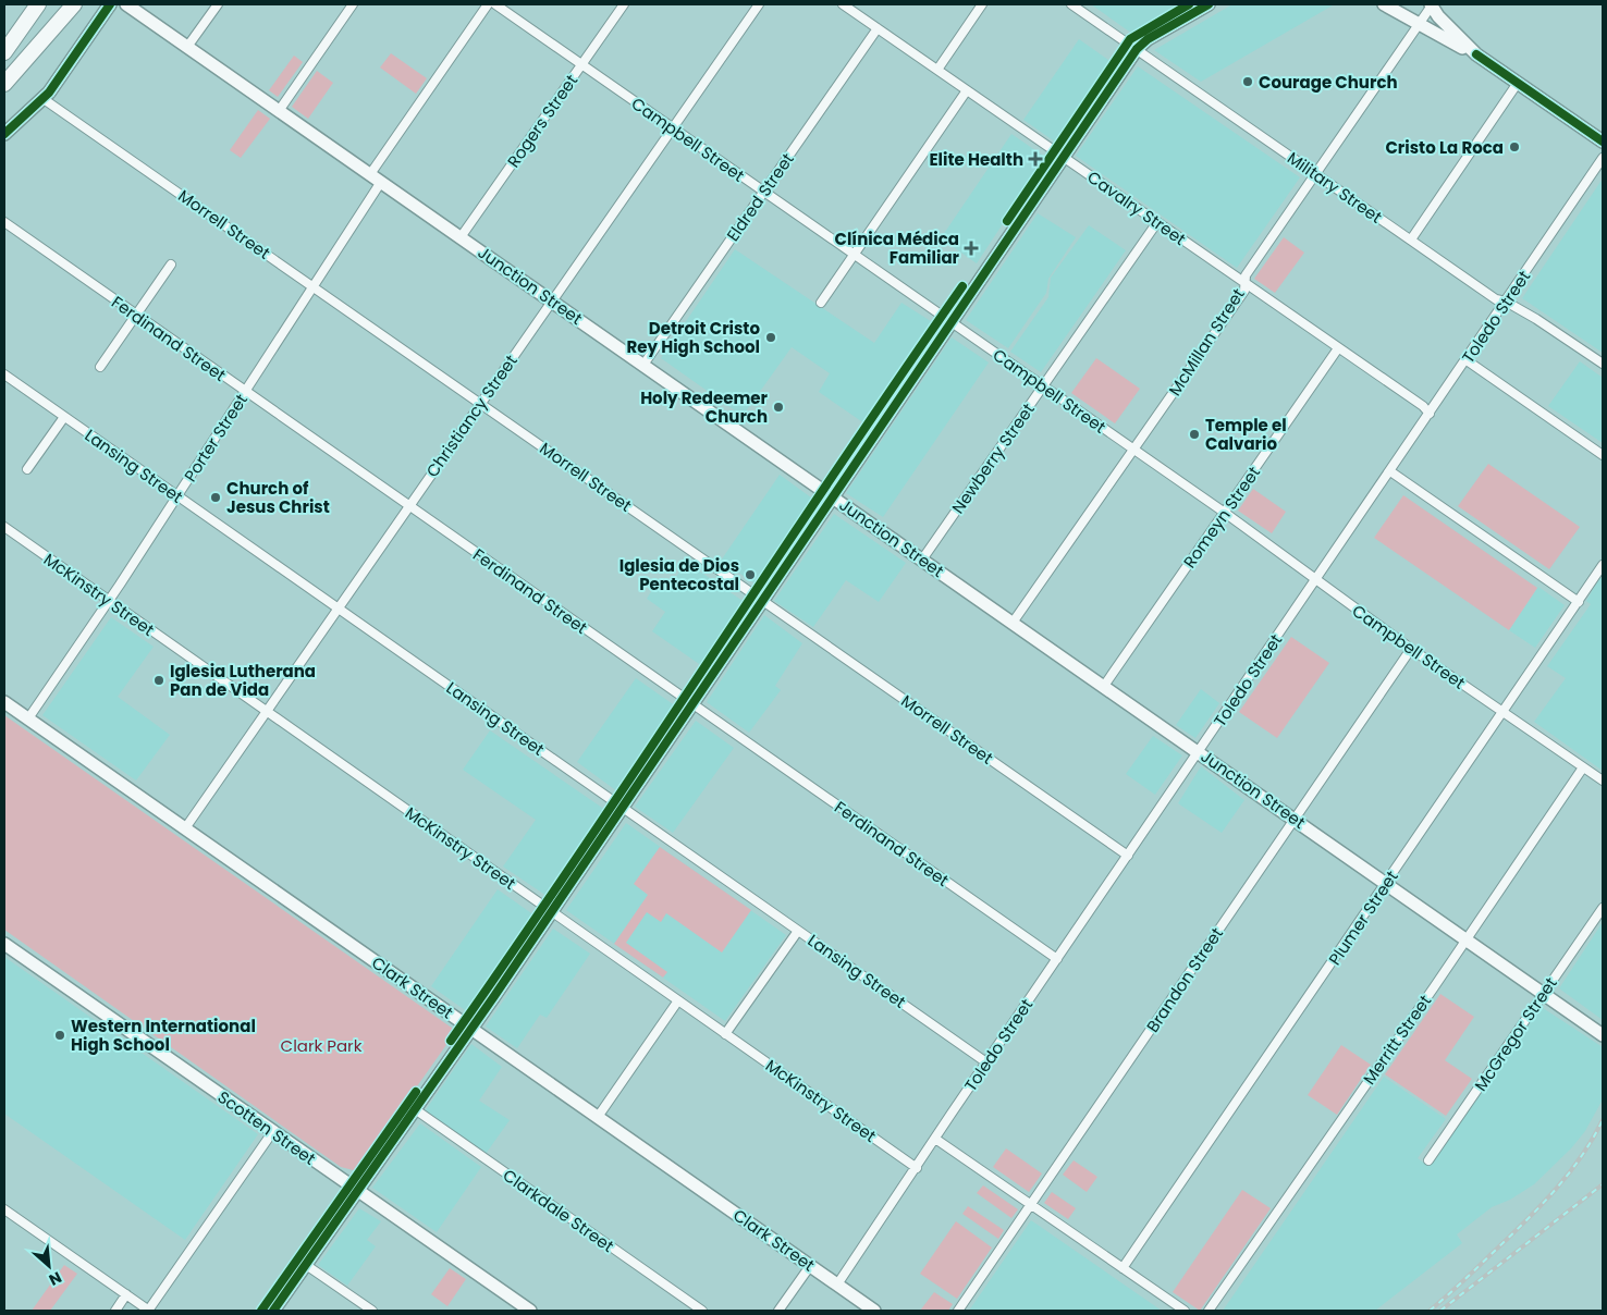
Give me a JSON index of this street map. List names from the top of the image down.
{
  "streets": {
    "street": [
      "Rogers Street",
      "Campbell Street",
      "Military Street",
      "Eldred Street",
      "Cavalry Street",
      "Morrell Street",
      "Junction Street",
      "Toledo Street",
      "Ferdinand Street",
      "McMillan Street",
      "Christiancy Street",
      "Porter Street",
      "Newberry Street",
      "Lansing Street",
      "Romeyn Street",
      "McKinstry Street",
      "Plumer Street",
      "Brandon Street",
      "Clark Street",
      "McGregor Street",
      "Merritt Street",
      "Scotten Street",
      "Clarkdale Street"
    ]
  },
  "crossings": [
    ["Rogers Street", "Campbell Street"],
    ["Rogers Street", "Junction Street"],
    ["Campbell Street", "Eldred Street"],
    ["Campbell Street", "Toledo Street"],
    ["Campbell Street", "McMillan Street"],
    ["Campbell Street", "Christiancy Street"],
    ["Campbell Street", "Newberry Street"],
    ["Campbell Street", "Romeyn Street"],
    ["Campbell Street", "Plumer Street"],
    ["Campbell Street", "Brandon Street"],
    ["Campbell Street", "Merritt Street"],
    ["Military Street", "Toledo Street"],
    ["Military Street", "McMillan Street"],
    ["Eldred Street", "Cavalry Street"],
    ["Eldred Street", "Junction Street"],
    ["Cavalry Street", "Toledo Street"],
    ["Cavalry Street", "McMillan Street"],
    ["Cavalry Street", "Newberry Street"],
    ["Cavalry Street", "Romeyn Street"],
    ["Morrell Street", "Toledo Street"],
    ["Morrell Street", "Christiancy Street"],
    ["Morrell Street", "Porter Street"],
    ["Junction Street", "Toledo Street"],
    ["Junction Street", "McMillan Street"],
    ["Junction Street", "Christiancy Street"],
    ["Junction Street", "Porter Street"],
    ["Junction Street", "Newberry Street"],
    ["Junction Street", "Romeyn Street"],
    ["Junction Street", "Plumer Street"],
    ["Junction Street", "Brandon Street"],
    ["Junction Street", "McGregor Street"],
    ["Junction Street", "Merritt Street"],
    ["Toledo Street", "Ferdinand Street"],
    ["Toledo Street", "Lansing Street"],
    ["Toledo Street", "McKinstry Street"],
    ["Toledo Street", "Clark Street"],
    ["Ferdinand Street", "Christiancy Street"],
    ["Ferdinand Street", "Porter Street"],
    ["Christiancy Street", "Lansing Street"],
    ["Christiancy Street", "McKinstry Street"],
    ["Christiancy Street", "Clark Street"],
    ["Porter Street", "Lansing Street"],
    ["Porter Street", "McKinstry Street"],
    ["Porter Street", "Clark Street"]
  ],
  "parks": ["Clark Park"],
  "places": {
    "other": [
      "Courage Church",
      "Cristo La Roca",
      "Detroit Cristo Rey High School",
      "Holy Redeemer Church",
      "Temple el Calvario",
      "Church of Jesus Christ",
      "Iglesia de Dios Pentecostal",
      "Iglesia Lutherana Pan de Vida",
      "Western International High School"
    ],
    "health": ["Elite Health", "Clínica Médica Familiar"]
  },
  "north": "bottom right"
}
